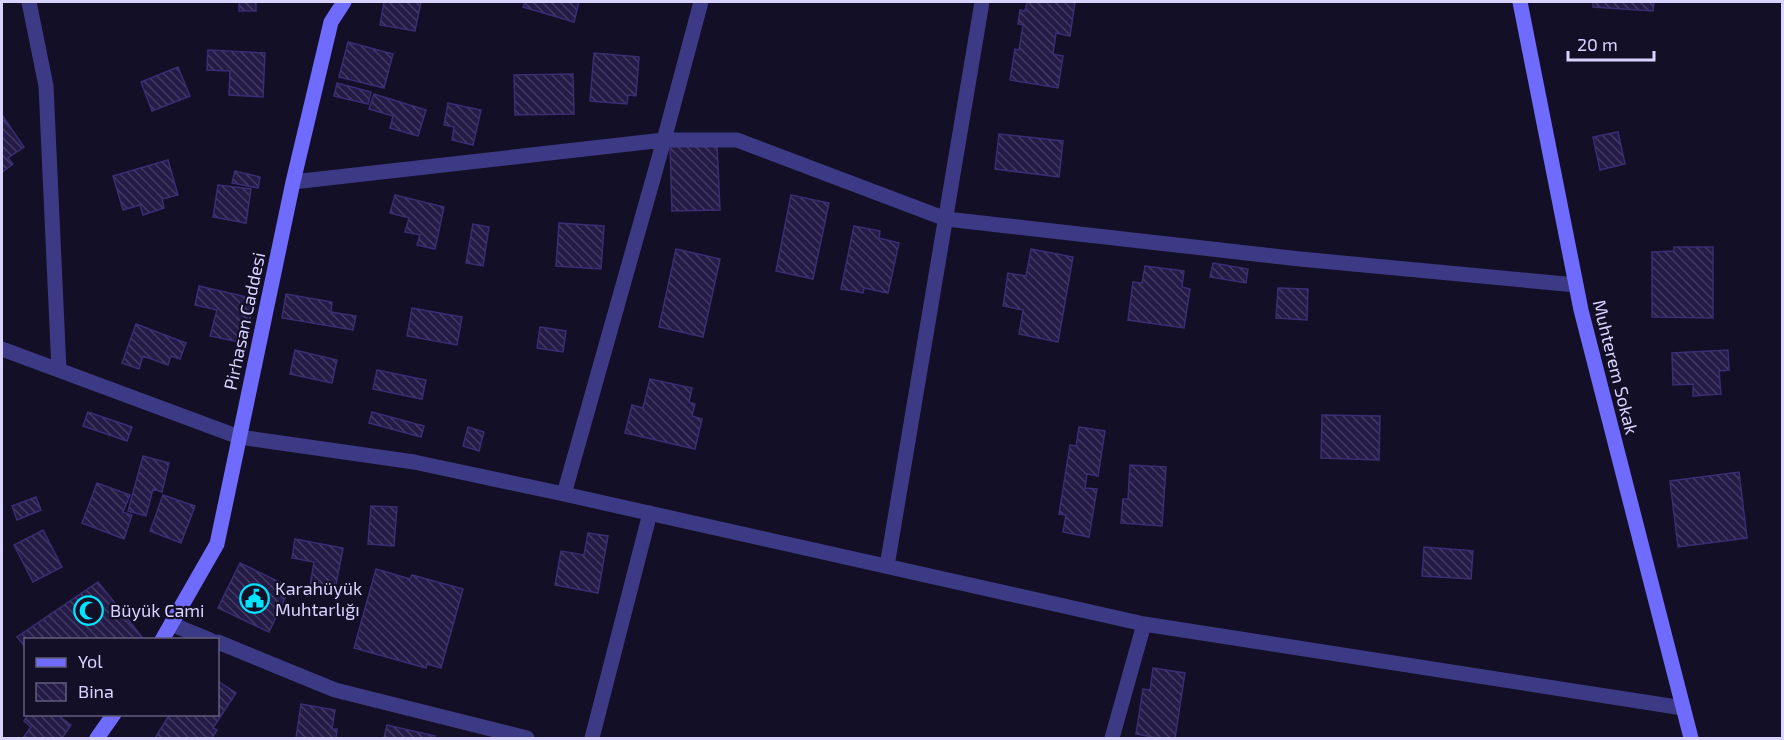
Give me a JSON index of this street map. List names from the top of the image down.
{
  "streets": {
    "street": ["Pirhasan Caddesi", "Muhterem Sokak"]
  },
  "places": {
    "public building": ["Karahüyük Muhtarlığı"],
    "mosque": ["Büyük Cami"]
  },
  "legend": ["Yol", "Bina"],
  "scale_bar": "20 m"
}
